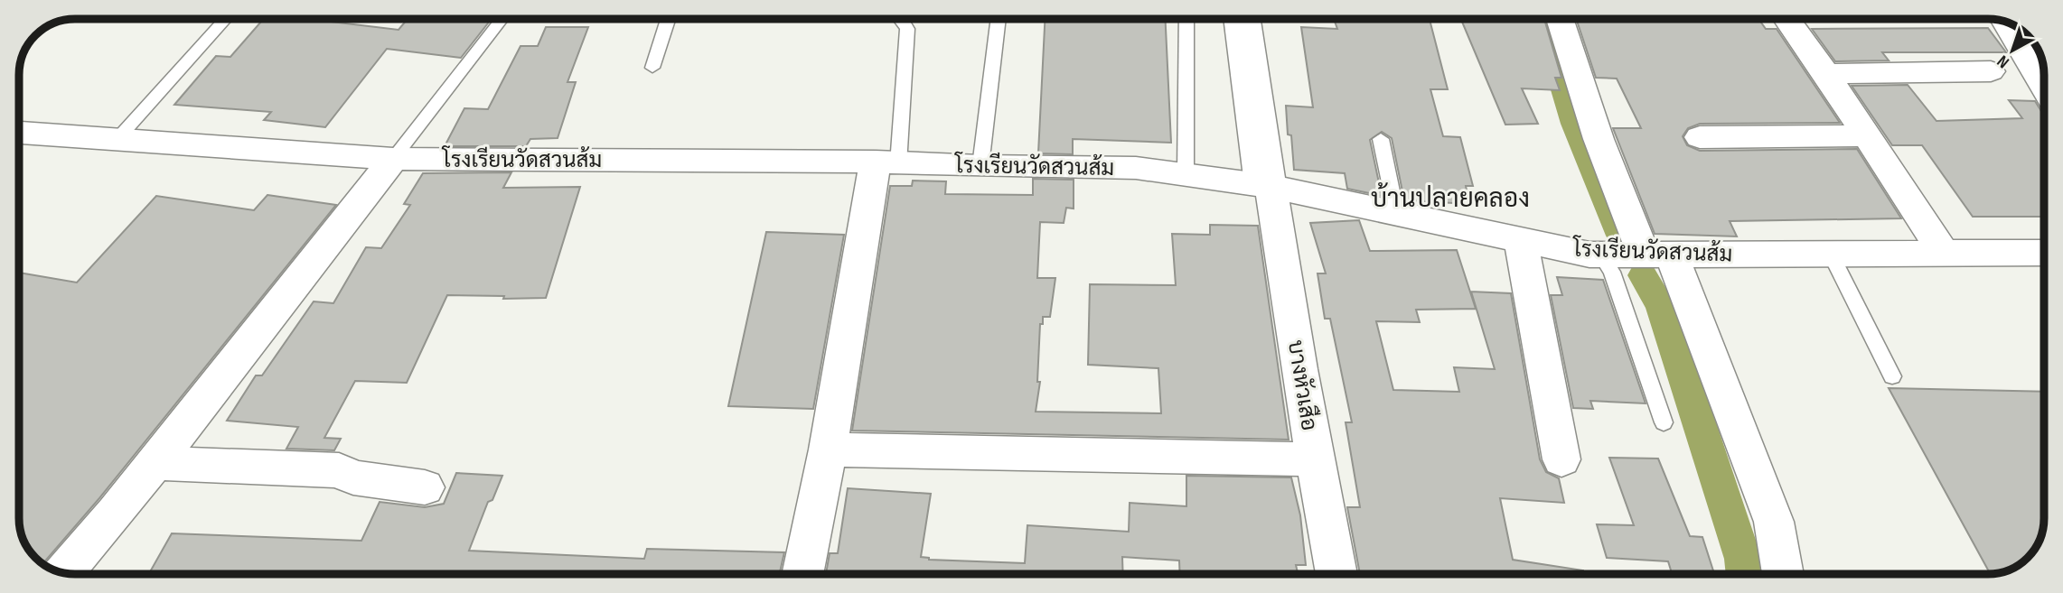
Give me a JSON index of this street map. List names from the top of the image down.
{
  "streets": {
    "street": ["โรงเรียนวัดสวนส้ม", "บางหัวเสือ"]
  },
  "crossings": [
    ["โรงเรียนวัดสวนส้ม", "บางหัวเสือ"]
  ],
  "districts": ["บ้านปลายคลอง"],
  "north": "bottom left"
}
